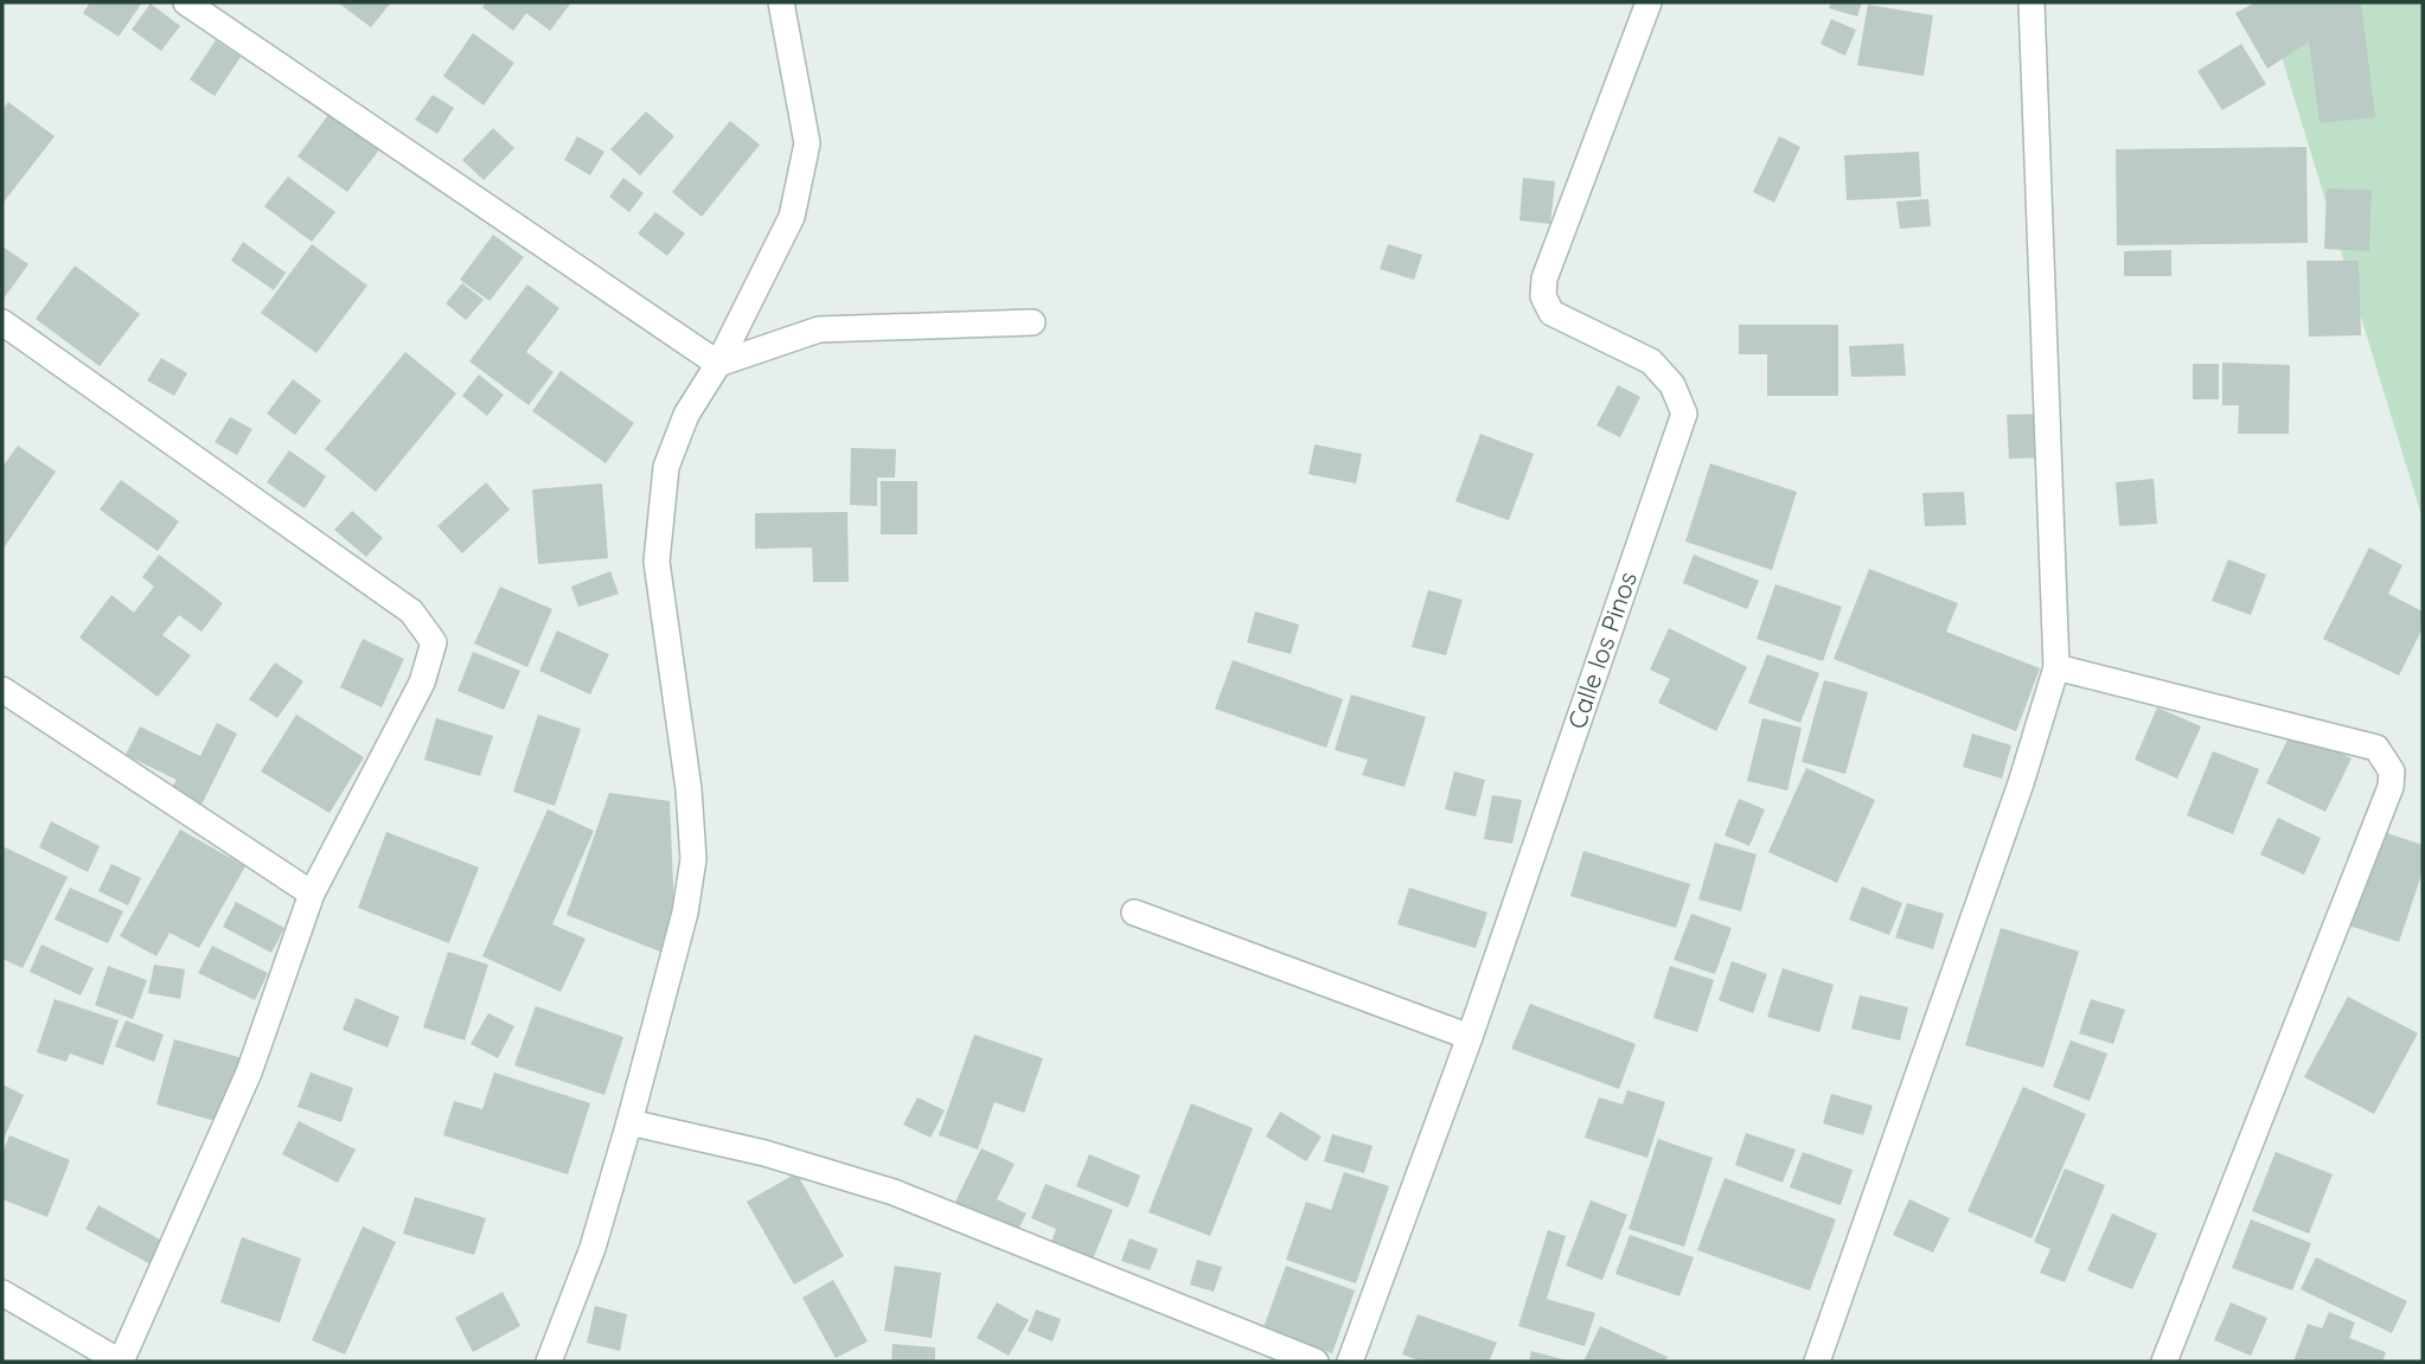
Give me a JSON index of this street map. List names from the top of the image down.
{
  "streets": {
    "street": ["Calle los Pinos"]
  }
}
